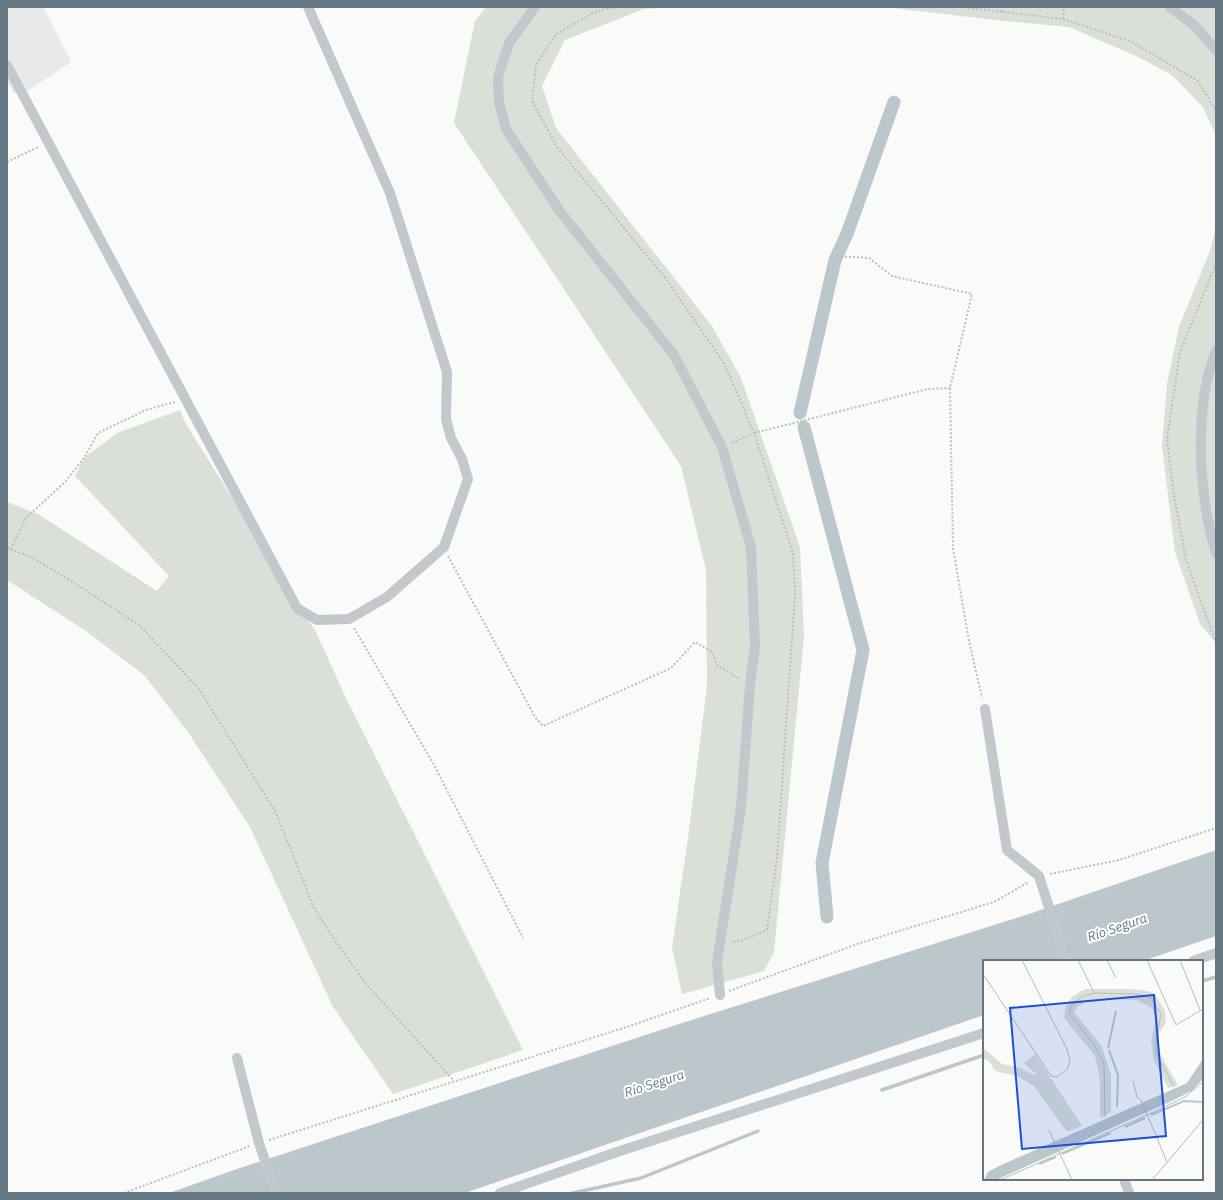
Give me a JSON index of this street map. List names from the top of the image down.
{
  "water": ["Río Segura"]
}
